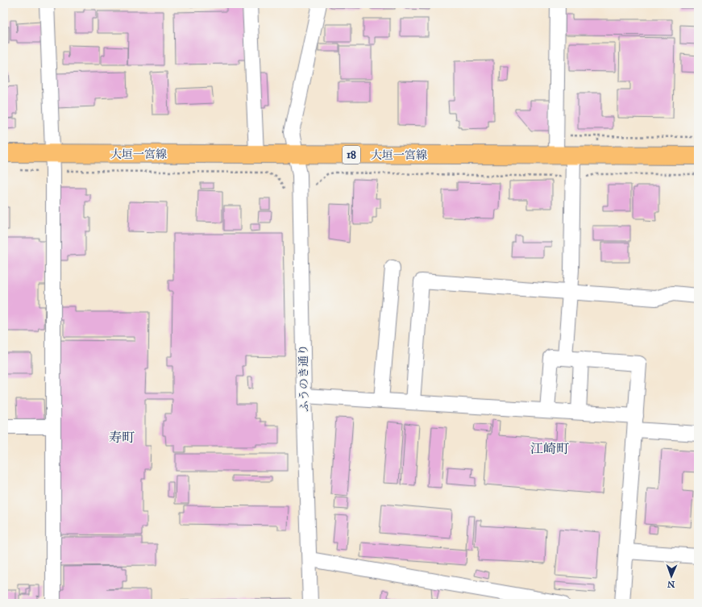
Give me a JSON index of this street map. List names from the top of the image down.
{
  "streets": {
    "main road": ["大垣一宮線", "18"],
    "street": ["ふうのき通り"]
  },
  "crossings": [
    ["大垣一宮線", "ふうのき通り"]
  ],
  "districts": ["寿町", "江崎町"],
  "north": "bottom"
}
